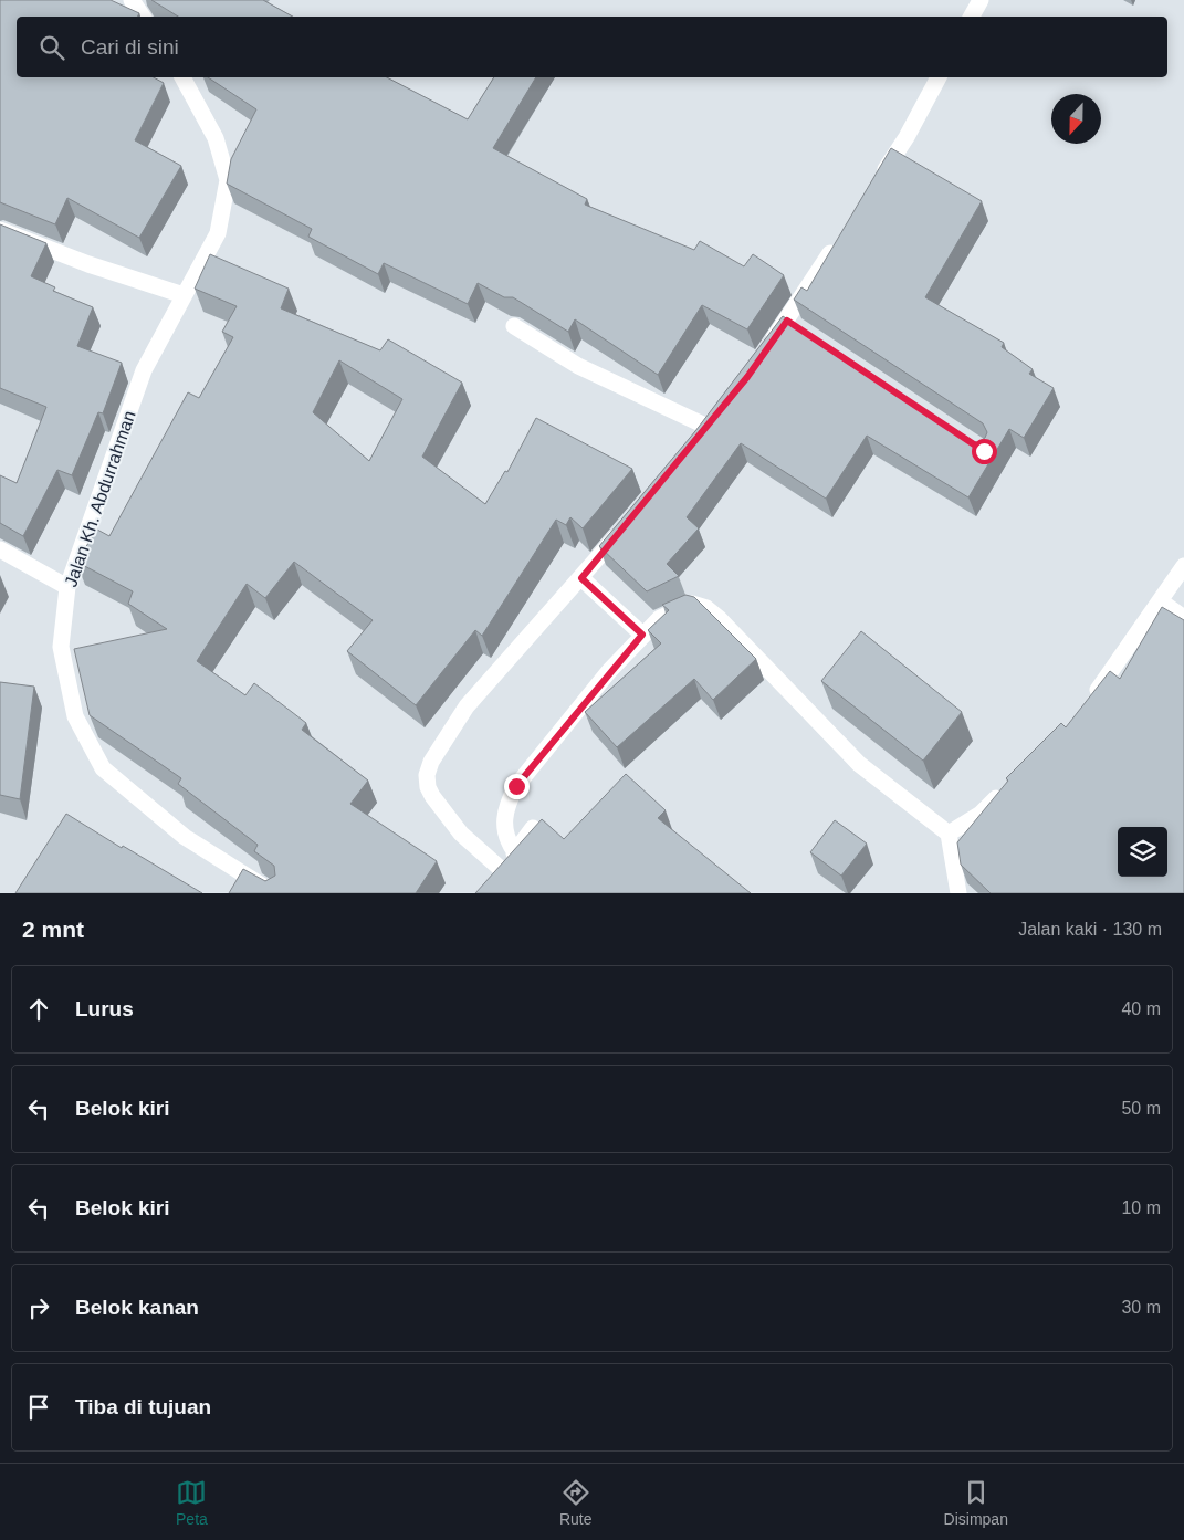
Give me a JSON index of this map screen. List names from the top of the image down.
{
  "streets": {
    "street": ["Jalan Kh. Abdurrahman"]
  },
  "north": "bottom",
  "page": {
    "search": "Cari di sini",
    "heading": ["2 mnt", "Jalan kaki · 130 m"],
    "list": [
      ["Lurus", "40 m"],
      ["Belok kiri", "50 m"],
      ["Belok kiri", "10 m"],
      ["Belok kanan", "30 m"],
      "Tiba di tujuan"
    ],
    "nav": ["Peta", "Rute", "Disimpan"]
  }
}
